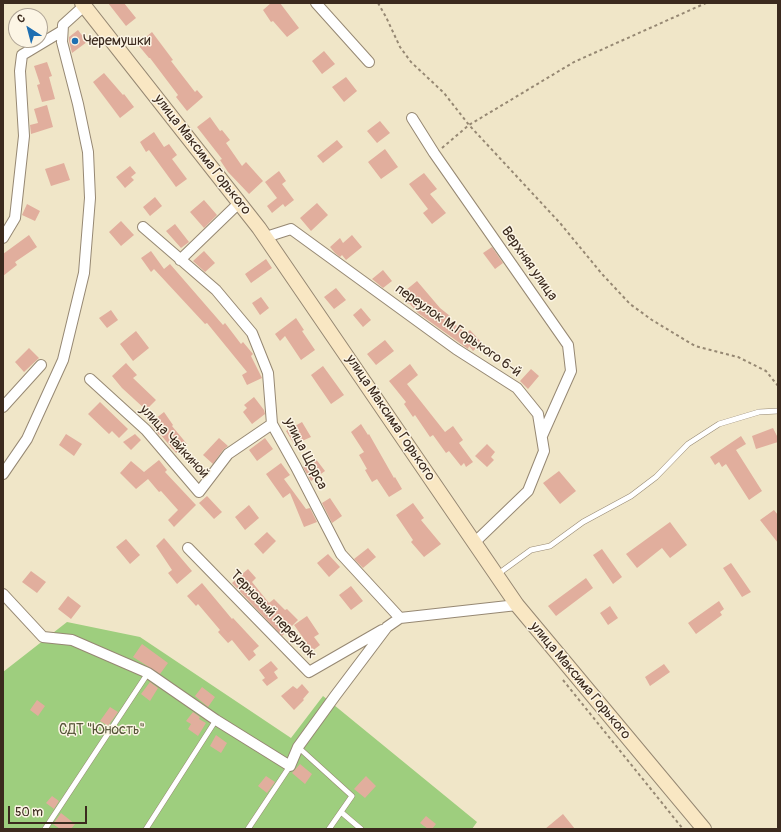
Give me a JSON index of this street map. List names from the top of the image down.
{
  "streets": {
    "street": [
      "улица Максима Горького",
      "Верхняя улица",
      "переулок М.Горького 6-й",
      "улица Чайкиной",
      "улица Щорса",
      "Терновый переулок"
    ]
  },
  "crossings": [
    ["улица Максима Горького", "переулок М.Горького 6-й"],
    ["Верхняя улица", "переулок М.Горького 6-й"],
    ["улица Чайкиной", "улица Щорса"]
  ],
  "parks": ["СДТ \"Юность\""],
  "places": ["Черемушки"],
  "scale_bar": "50 m",
  "north": "top left"
}
